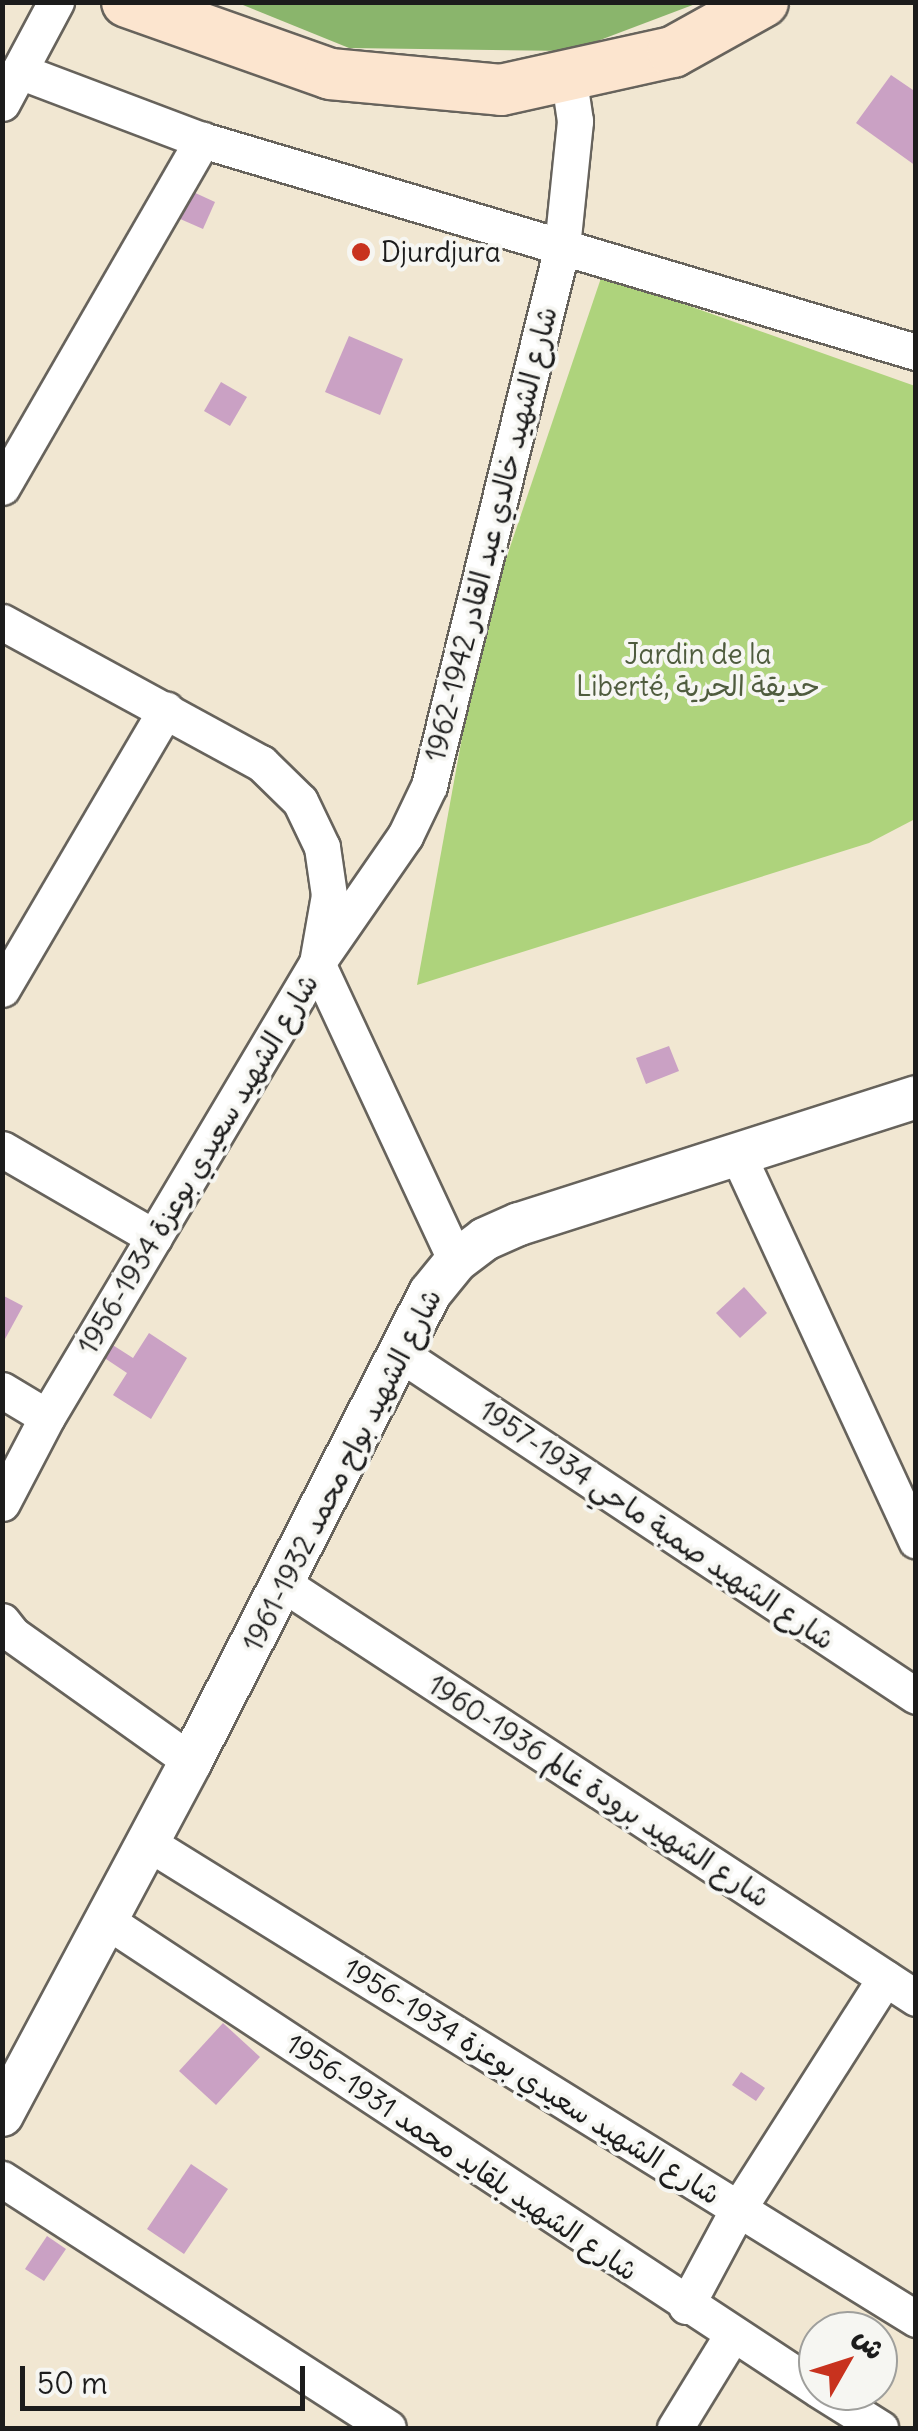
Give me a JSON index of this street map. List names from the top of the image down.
{
  "streets": {
    "street": [
      "شارع الشهيد خالدي عبد القادر 1942-1962",
      "شارع الشهيد سعيدي بوعزة 1934-1956",
      "شارع الشهيد بواح محمد 1932-1961",
      "شارع الشهيد صمبة ماحي 1934-1957",
      "شارع الشهيد برودة غالم 1936-1960",
      "شارع الشهيد بلقايد محمد 1931-1956"
    ]
  },
  "crossings": [
    ["شارع الشهيد خالدي عبد القادر 1942-1962", "شارع الشهيد سعيدي بوعزة 1934-1956"],
    ["شارع الشهيد سعيدي بوعزة 1934-1956", "شارع الشهيد بواح محمد 1932-1961"],
    ["شارع الشهيد بواح محمد 1932-1961", "شارع الشهيد صمبة ماحي 1934-1957"],
    ["شارع الشهيد بواح محمد 1932-1961", "شارع الشهيد برودة غالم 1936-1960"],
    ["شارع الشهيد بواح محمد 1932-1961", "شارع الشهيد بلقايد محمد 1931-1956"]
  ],
  "parks": ["Jardin de la Liberté, حديقة الحرية"],
  "places": ["Djurdjura"],
  "scale_bar": "50 m",
  "north": "top right"
}
